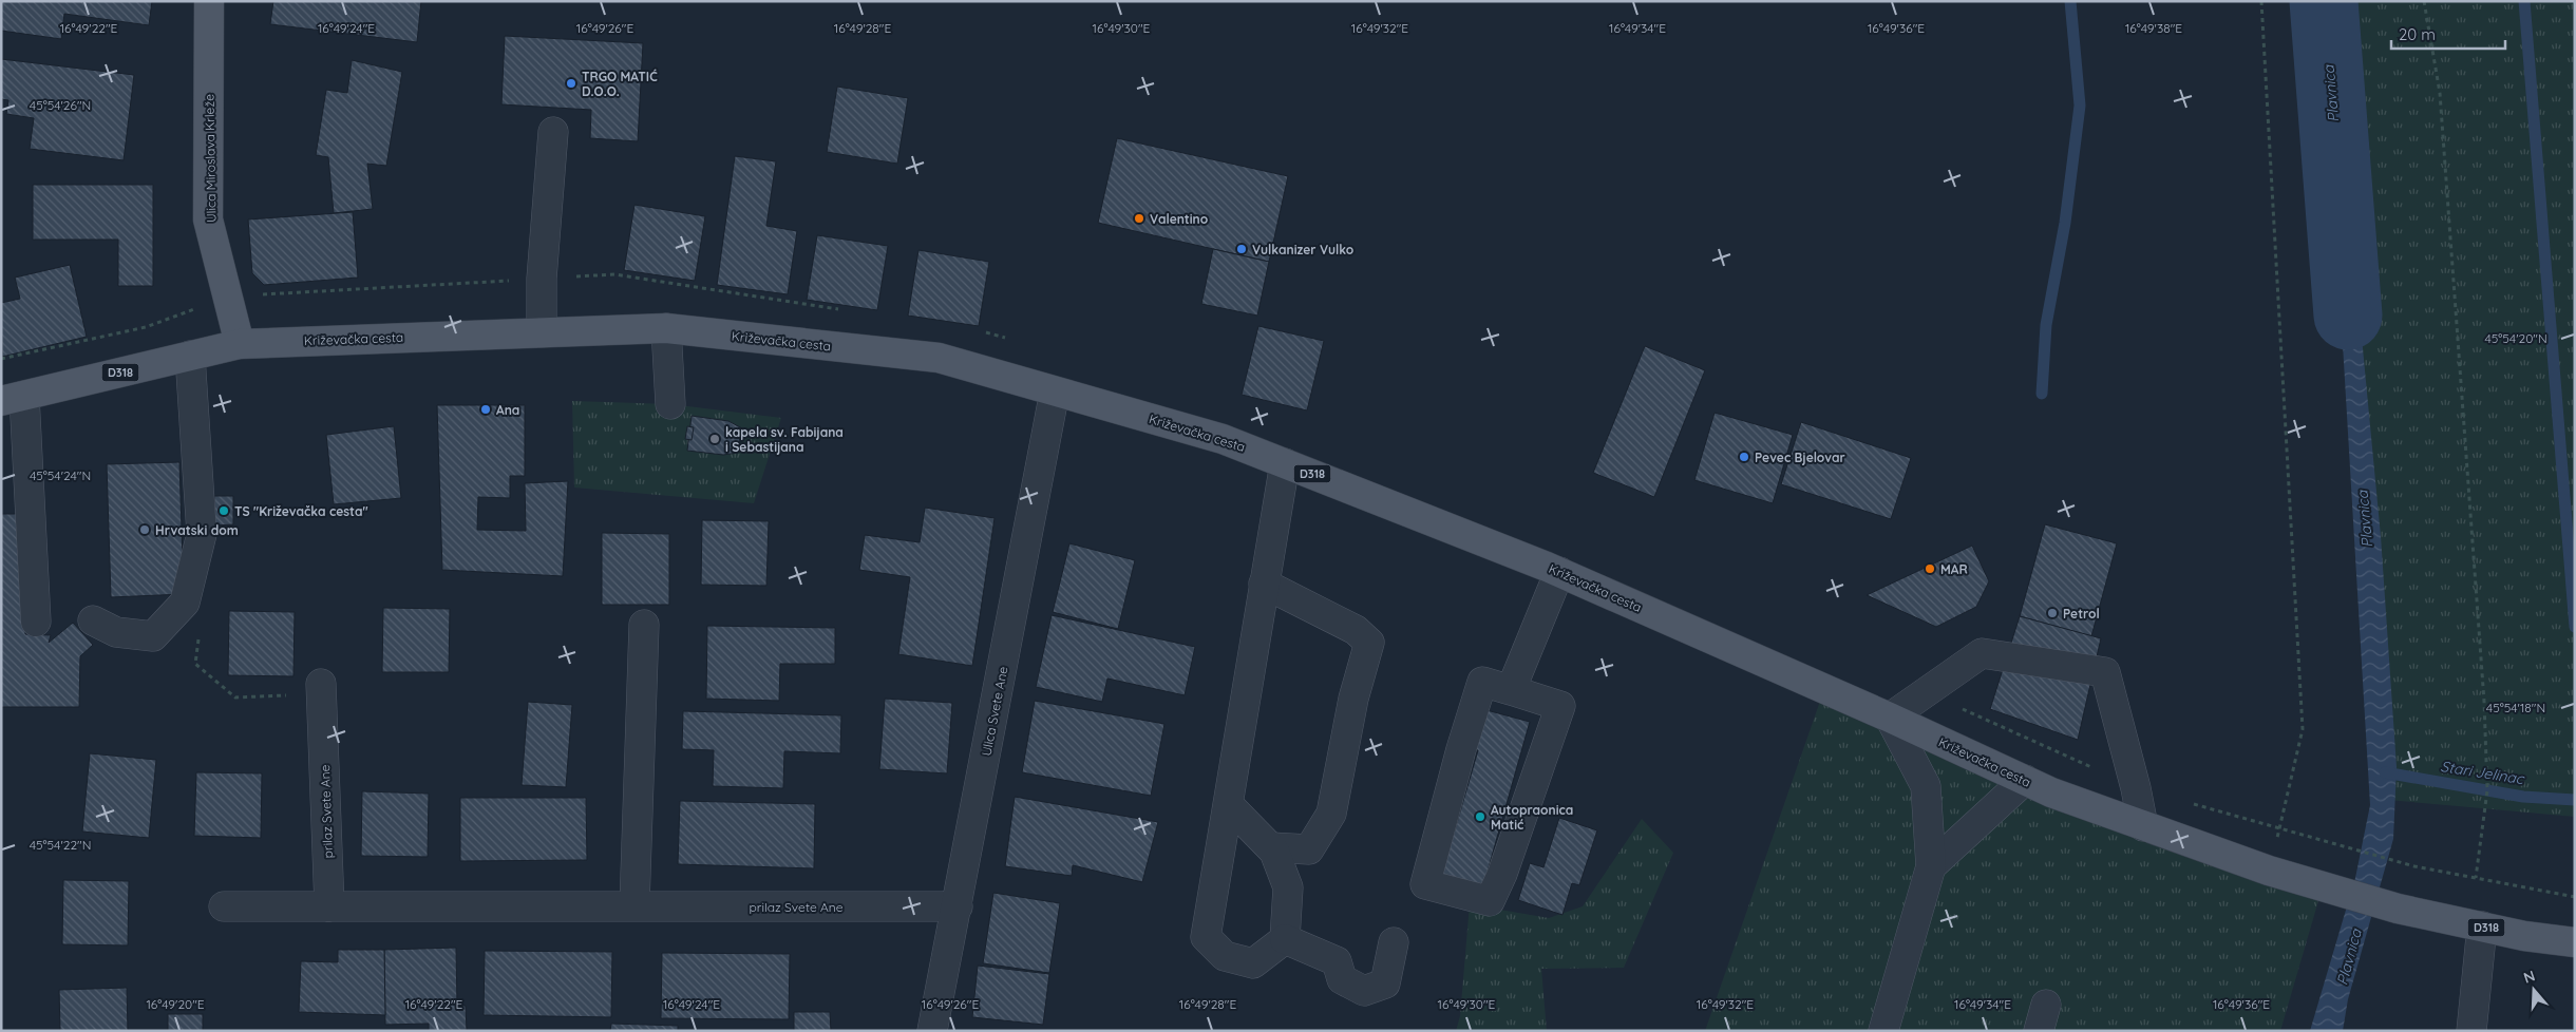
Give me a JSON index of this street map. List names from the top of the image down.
{
  "streets": {
    "main road": ["Ulica Miroslava Krleže", "Križevačka cesta", "D318"],
    "street": ["Ulica Svete Ane", "prilaz Svete Ane"]
  },
  "crossings": [
    ["Ulica Miroslava Krleže", "Križevačka cesta"],
    ["Križevačka cesta", "D318"],
    ["Križevačka cesta", "Ulica Svete Ane"],
    ["Ulica Svete Ane", "prilaz Svete Ane"]
  ],
  "water": ["Plavnica", "Stari Jelinac"],
  "places": [
    "TRGO MATIĆ D.O.O.",
    "Valentino",
    "Vulkanizer Vulko",
    "Ana",
    "kapela sv. Fabijana i Sebastijana",
    "Pevec Bjelovar",
    "TS \"Križevačka cesta\"",
    "Hrvatski dom",
    "MAR",
    "Petrol",
    "Autopraonica Matić"
  ],
  "scale_bar": "20 m",
  "north": "top",
  "coordinates": [
    "16°49'22\"E",
    "16°49'24\"E",
    "16°49'26\"E",
    "16°49'28\"E",
    "16°49'30\"E",
    "16°49'32\"E",
    "16°49'34\"E",
    "16°49'36\"E",
    "16°49'38\"E",
    "45°54'26\"N",
    "45°54'20\"N",
    "45°54'24\"N",
    "45°54'18\"N",
    "45°54'22\"N",
    "16°49'20\"E"
  ]
}
